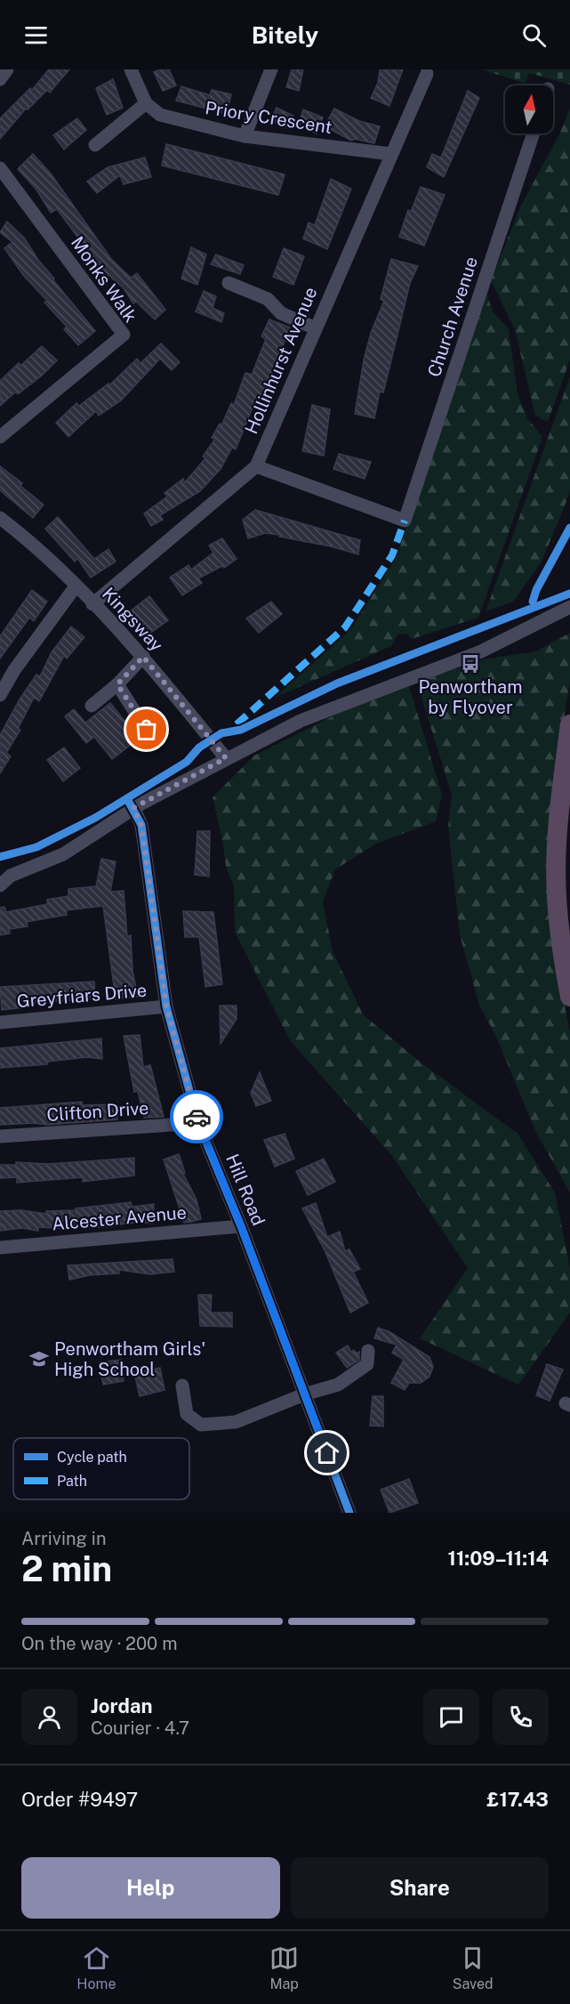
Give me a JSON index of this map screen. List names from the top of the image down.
{
  "streets": {
    "street": [
      "Priory Crescent",
      "Monks Walk",
      "Church Avenue",
      "Hollinhurst Avenue",
      "Kingsway",
      "Greyfriars Drive",
      "Clifton Drive",
      "Hill Road",
      "Alcester Avenue"
    ]
  },
  "crossings": [
    ["Priory Crescent", "Hollinhurst Avenue"],
    ["Church Avenue", "Hollinhurst Avenue"],
    ["Hollinhurst Avenue", "Kingsway"],
    ["Greyfriars Drive", "Hill Road"],
    ["Clifton Drive", "Hill Road"],
    ["Hill Road", "Alcester Avenue"]
  ],
  "places": {
    "bus stop": ["Penwortham by Flyover"],
    "school or university": ["Penwortham Girls' High School"]
  },
  "legend": ["Cycle path", "Path"],
  "north": "top",
  "page": {
    "header": "Bitely",
    "heading": ["2 min", "Arriving in", "11:09–11:14"],
    "panel": [
      "Jordan",
      "Courier · 4.7",
      "Order #9497",
      "£17.43"
    ],
    "bar": "On the way · 200 m",
    "buttons": ["Help", "Share"],
    "tabs": ["Home", "Map", "Saved"]
  }
}
